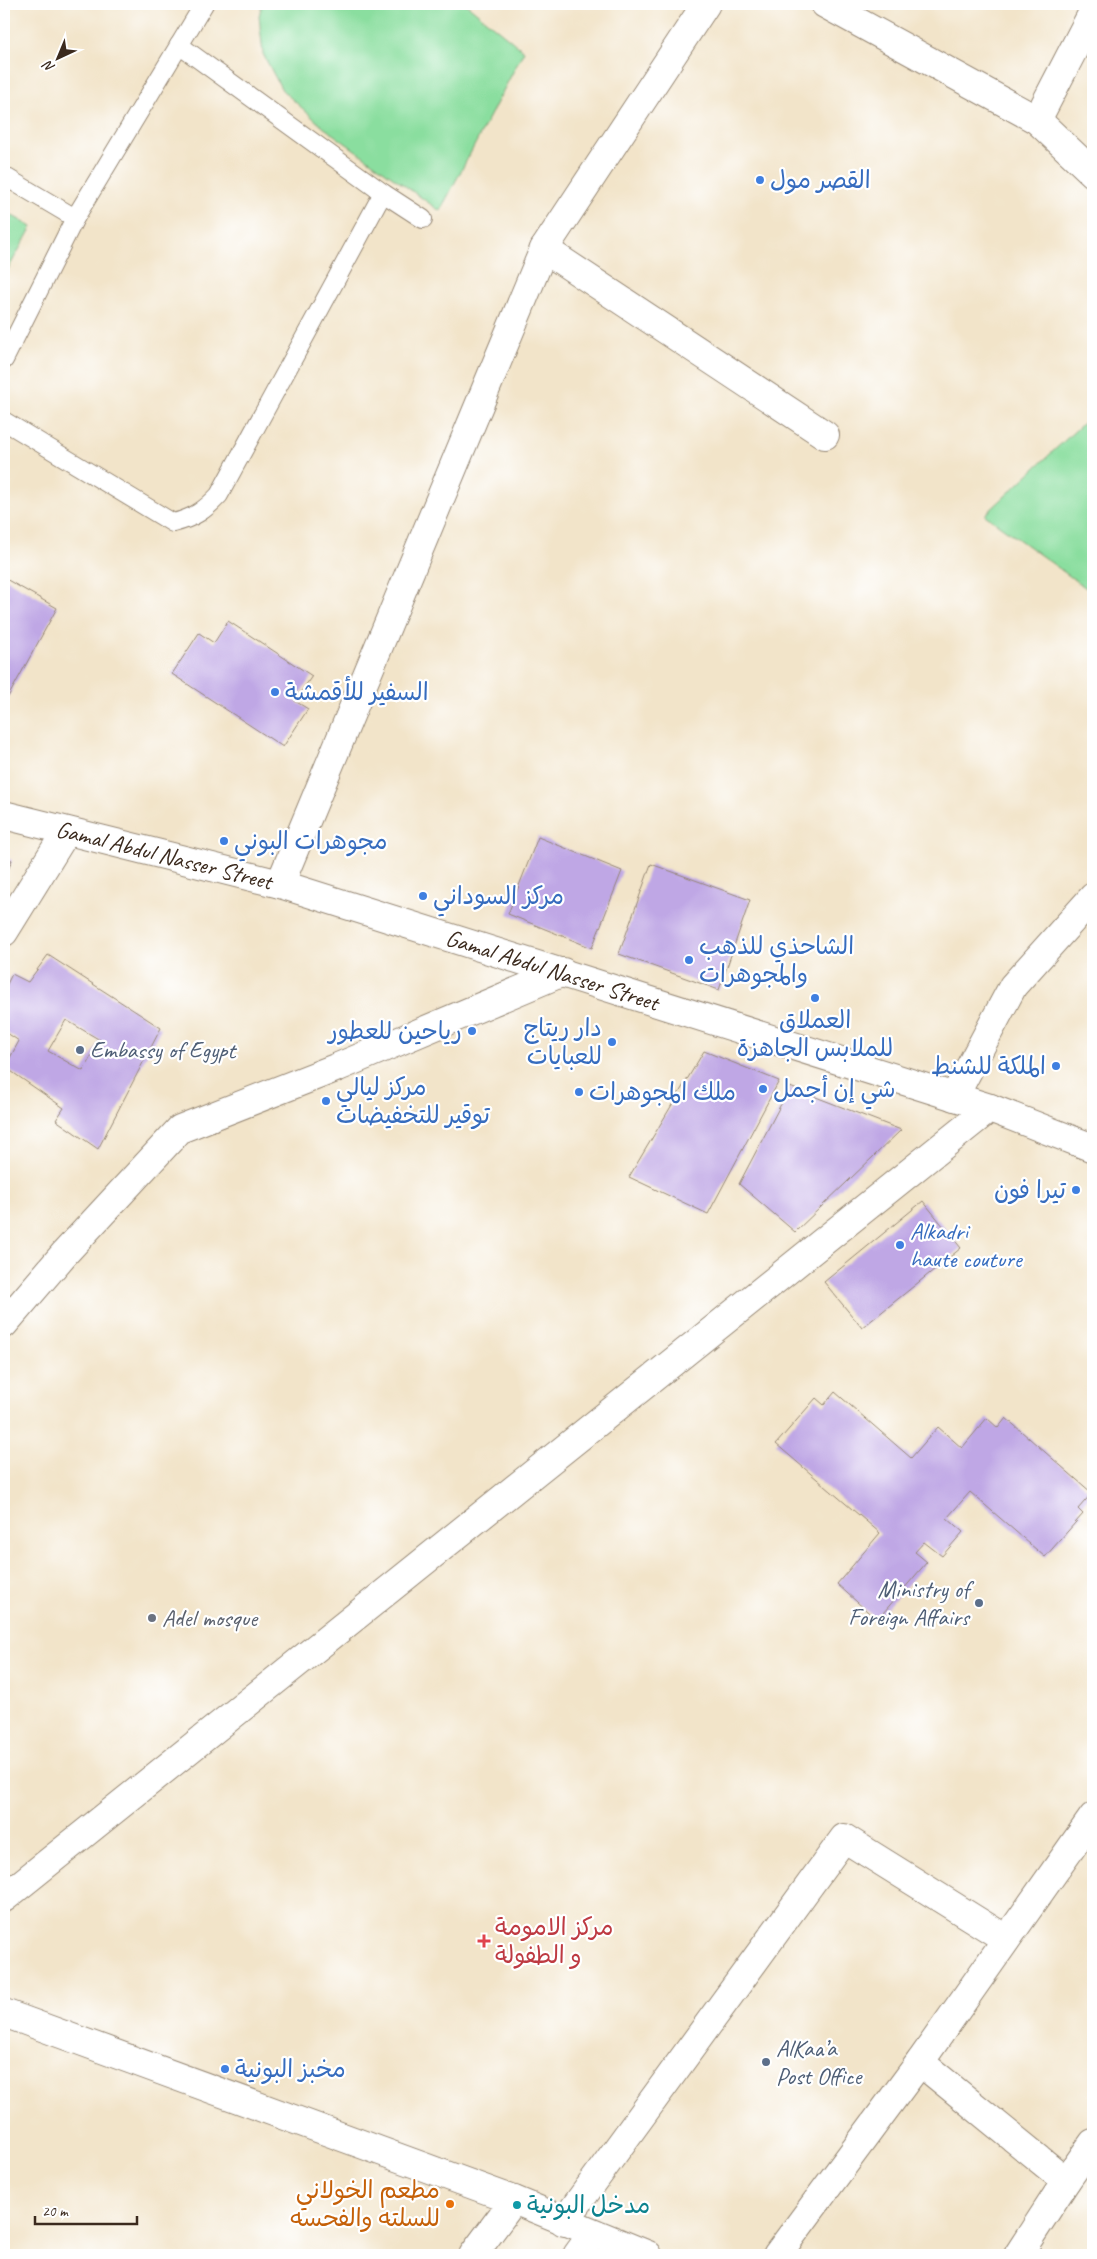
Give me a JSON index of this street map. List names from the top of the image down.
{
  "streets": {
    "street": ["Gamal Abdul Nasser Street"]
  },
  "places": {
    "other": [
      "القصر مول",
      "السفير للأقمشة",
      "مجوهرات البوني",
      "مركز السوداني",
      "الشاحذي للذهب والمجوهرات",
      "العملاق للملابس الجاهزة",
      "رياحين للعطور",
      "دار ريتاج للعبايات",
      "Embassy of Egypt",
      "الملكة للشنط",
      "شي إن أجمل",
      "ملك المجوهرات",
      "مركز ليالي توقير للتخفيضات",
      "تيرا فون",
      "Alkadri haute couture",
      "Ministry of Foreign Affairs",
      "Adel mosque",
      "AlKaa’a Post Office",
      "مخبز البونية",
      "مطعم الخولاني للسلته والفحسه",
      "مدخل البونية"
    ],
    "health": ["مركز الامومة و الطفولة"]
  },
  "scale_bar": "20 m",
  "north": "bottom left"
}
